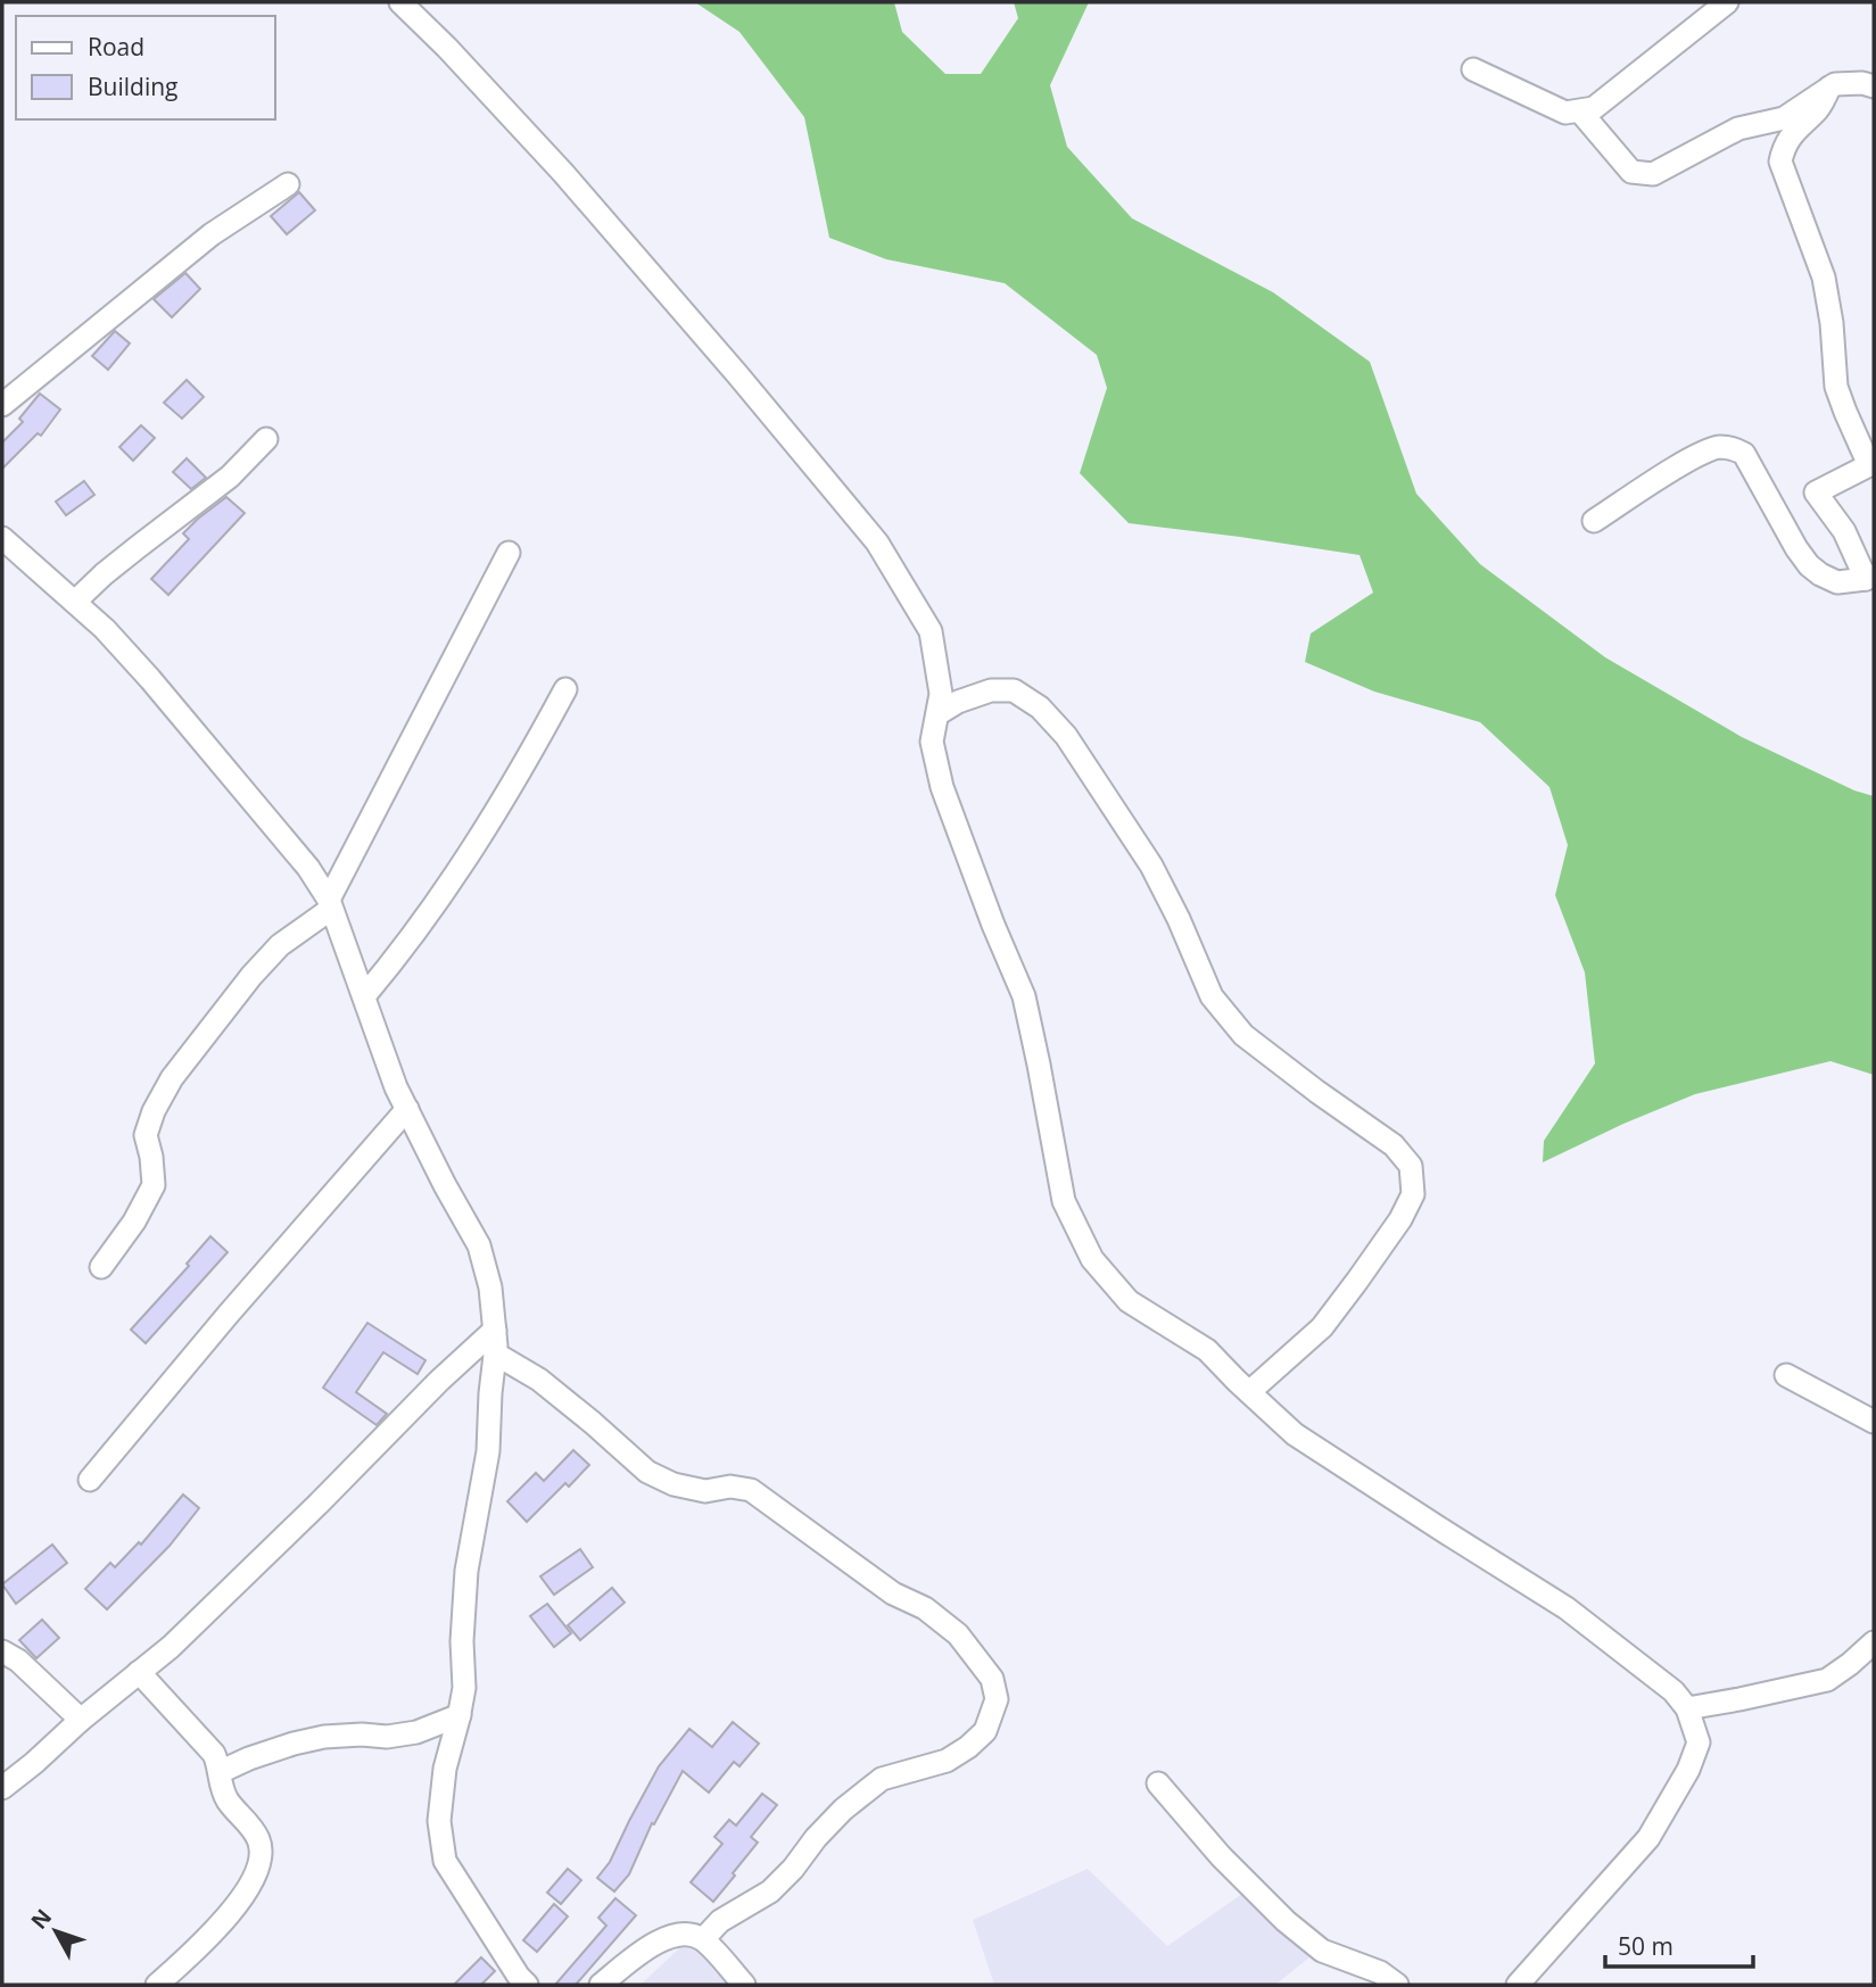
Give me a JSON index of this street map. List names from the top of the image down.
{
  "legend": ["Road", "Building"],
  "scale_bar": "50 m",
  "north": "top left"
}
